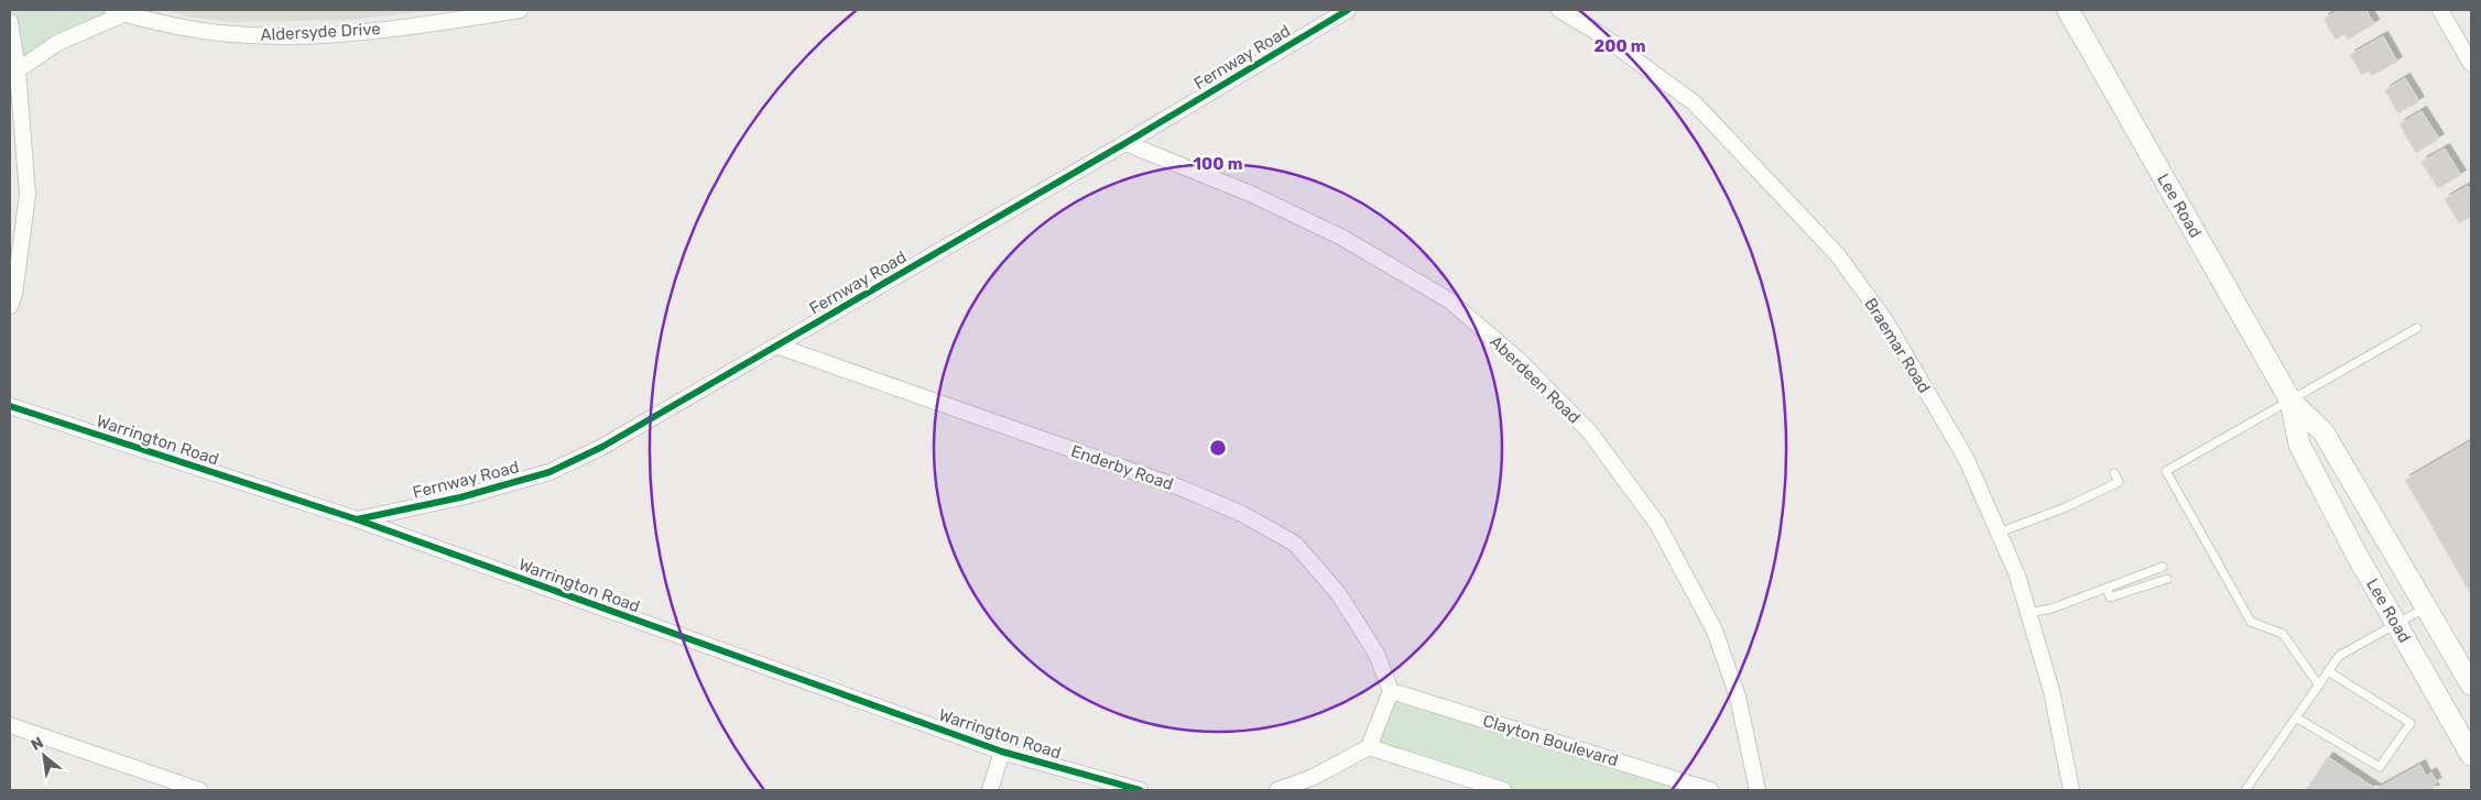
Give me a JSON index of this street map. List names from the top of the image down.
{
  "streets": {
    "main road": ["Lee Road"],
    "street": [
      "Aldersyde Drive",
      "Fernway Road",
      "Braemar Road",
      "Aberdeen Road",
      "Warrington Road",
      "Enderby Road",
      "Clayton Boulevard"
    ]
  },
  "crossings": [
    ["Fernway Road", "Aberdeen Road"],
    ["Fernway Road", "Warrington Road"],
    ["Fernway Road", "Enderby Road"],
    ["Enderby Road", "Clayton Boulevard"]
  ],
  "north": "top left",
  "rings": ["200 m", "100 m"]
}
